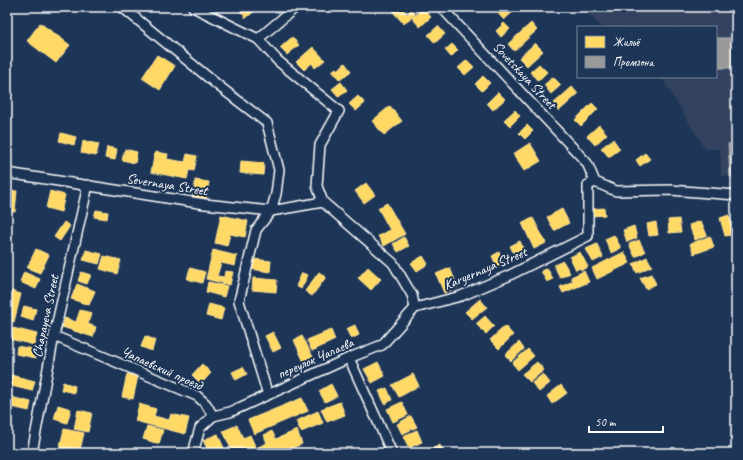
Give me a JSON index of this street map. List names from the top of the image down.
{
  "streets": {
    "street": [
      "Sovetskaya Street",
      "Severnaya Street",
      "Karyernaya Street",
      "Chapayeva Street",
      "переулок Чапаева",
      "Чапаевский проезд"
    ]
  },
  "crossings": [
    ["Sovetskaya Street", "Karyernaya Street"],
    ["Severnaya Street", "Chapayeva Street"],
    ["Karyernaya Street", "переулок Чапаева"],
    ["Chapayeva Street", "Чапаевский проезд"],
    ["переулок Чапаева", "Чапаевский проезд"]
  ],
  "legend": ["Жильё", "Промзона"],
  "scale_bar": "50 m"
}
